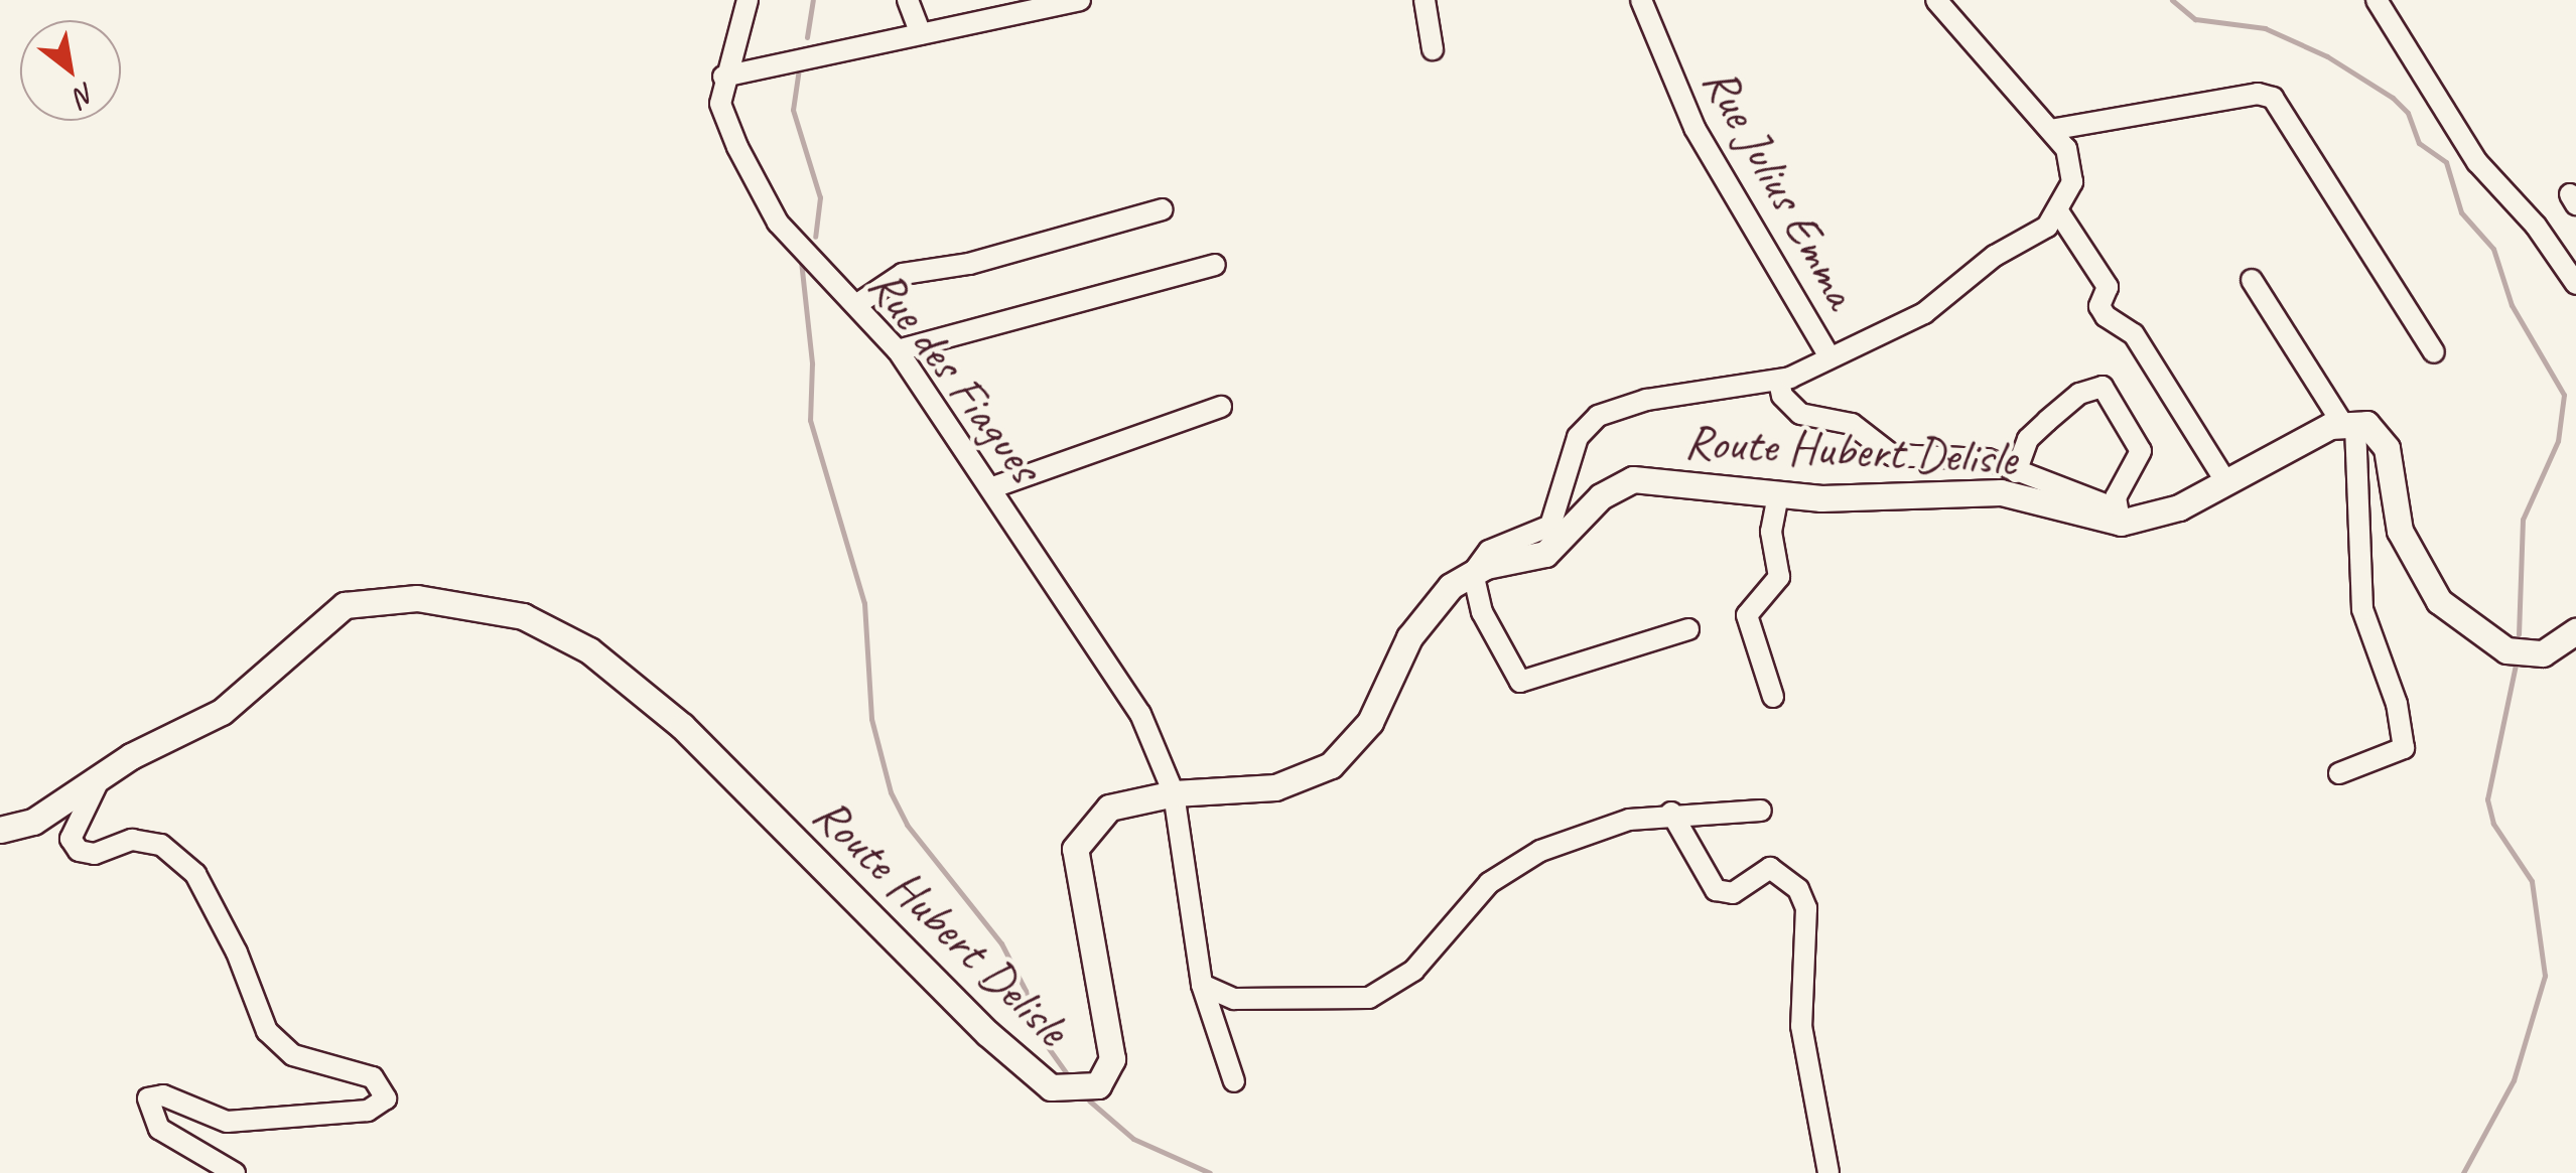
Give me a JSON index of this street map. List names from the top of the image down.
{
  "streets": {
    "main road": ["Route Hubert Delisle"],
    "street": ["Rue Julius Emma", "Rue des Fiagues"]
  },
  "crossings": [
    ["Rue des Fiagues", "Route Hubert Delisle"]
  ],
  "north": "bottom right"
}
